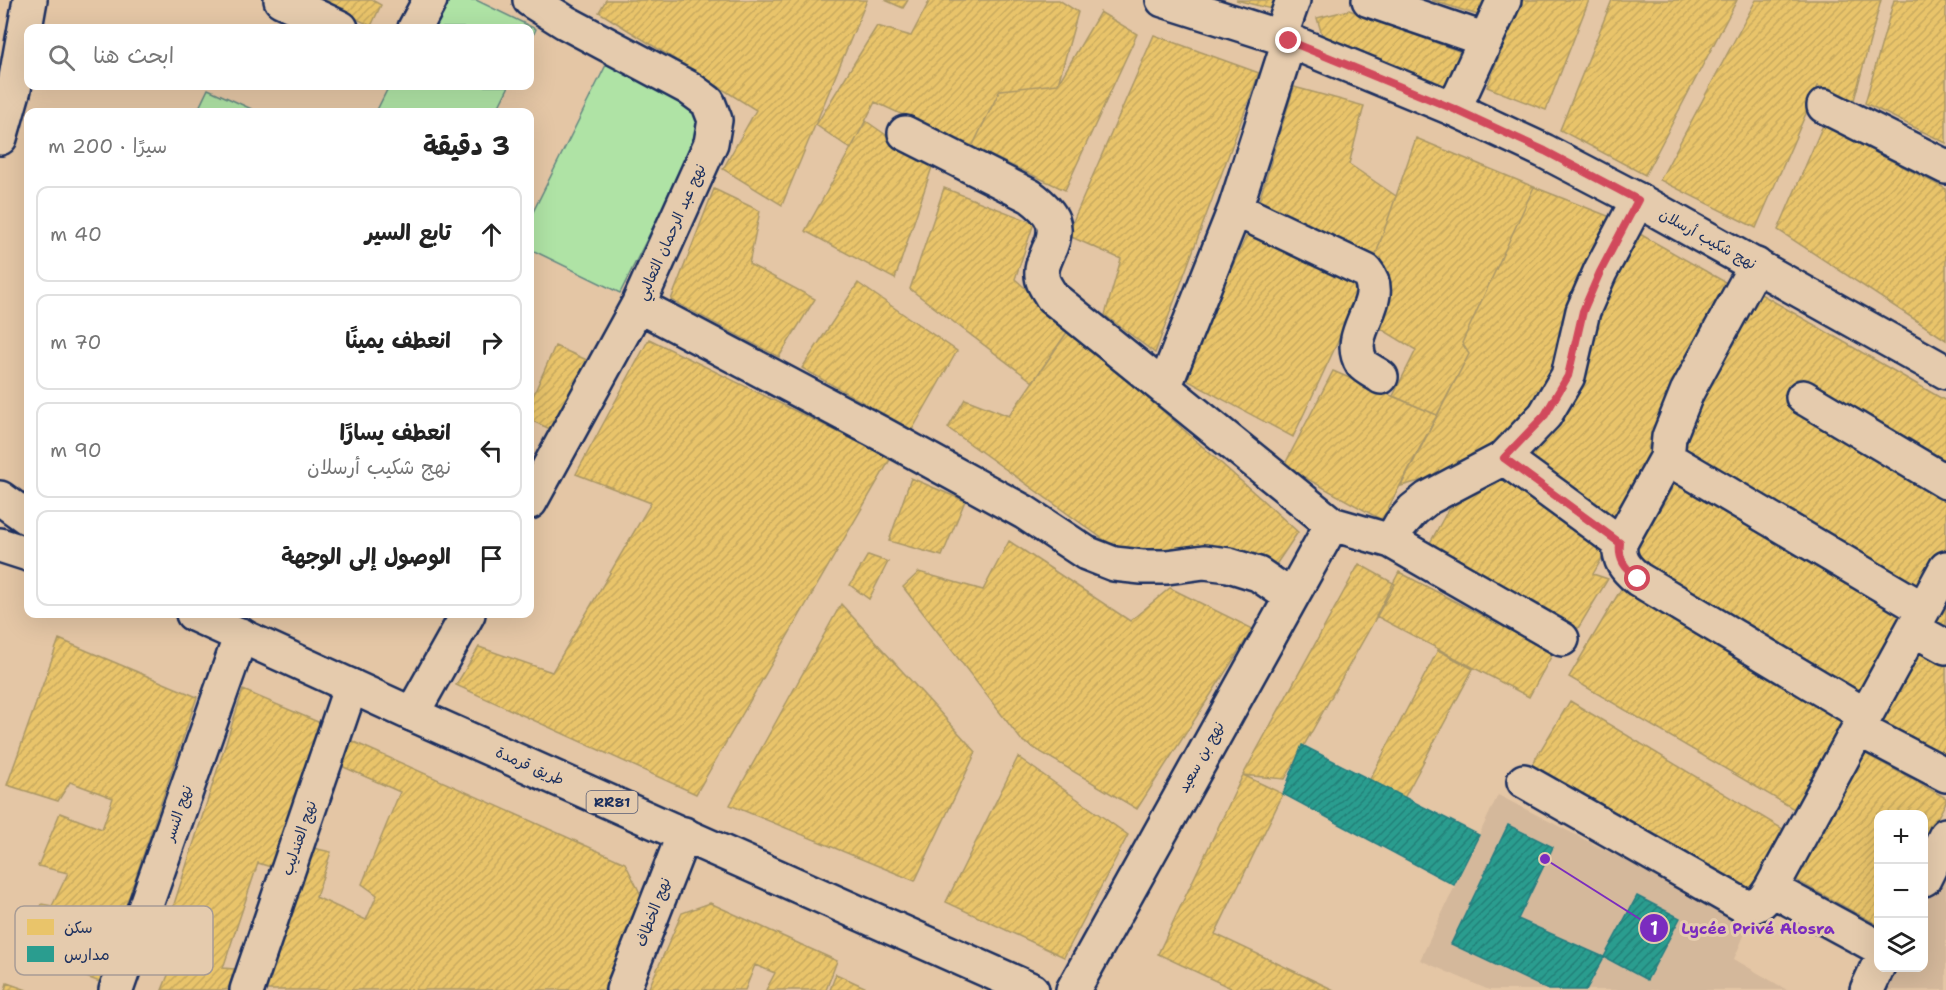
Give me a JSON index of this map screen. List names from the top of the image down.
{
  "streets": {
    "street": [
      "نهج عبد الرحمان الثعالبي",
      "نهج شكيب أرسلان",
      "نهج بن سعيد",
      "طريق قرمدة",
      "RR81",
      "نهج النسر",
      "نهج العندليب",
      "نهج الخطاف"
    ]
  },
  "crossings": [
    ["طريق قرمدة", "نهج النسر"],
    ["طريق قرمدة", "نهج العندليب"],
    ["طريق قرمدة", "نهج الخطاف"]
  ],
  "places": ["Lycée Privé Alosra"],
  "legend": ["سكن", "مدارس"],
  "page": {
    "search": "ابحث هنا",
    "heading": ["3 دقيقة", "سيرًا · 200 m"],
    "list": [
      ["تابع السير", "40 m"],
      ["انعطف يمينًا", "70 m"],
      ["انعطف يسارًا", "نهج شكيب أرسلان", "90 m"],
      "الوصول إلى الوجهة"
    ],
    "map_buttons": ["+", "−"]
  }
}
